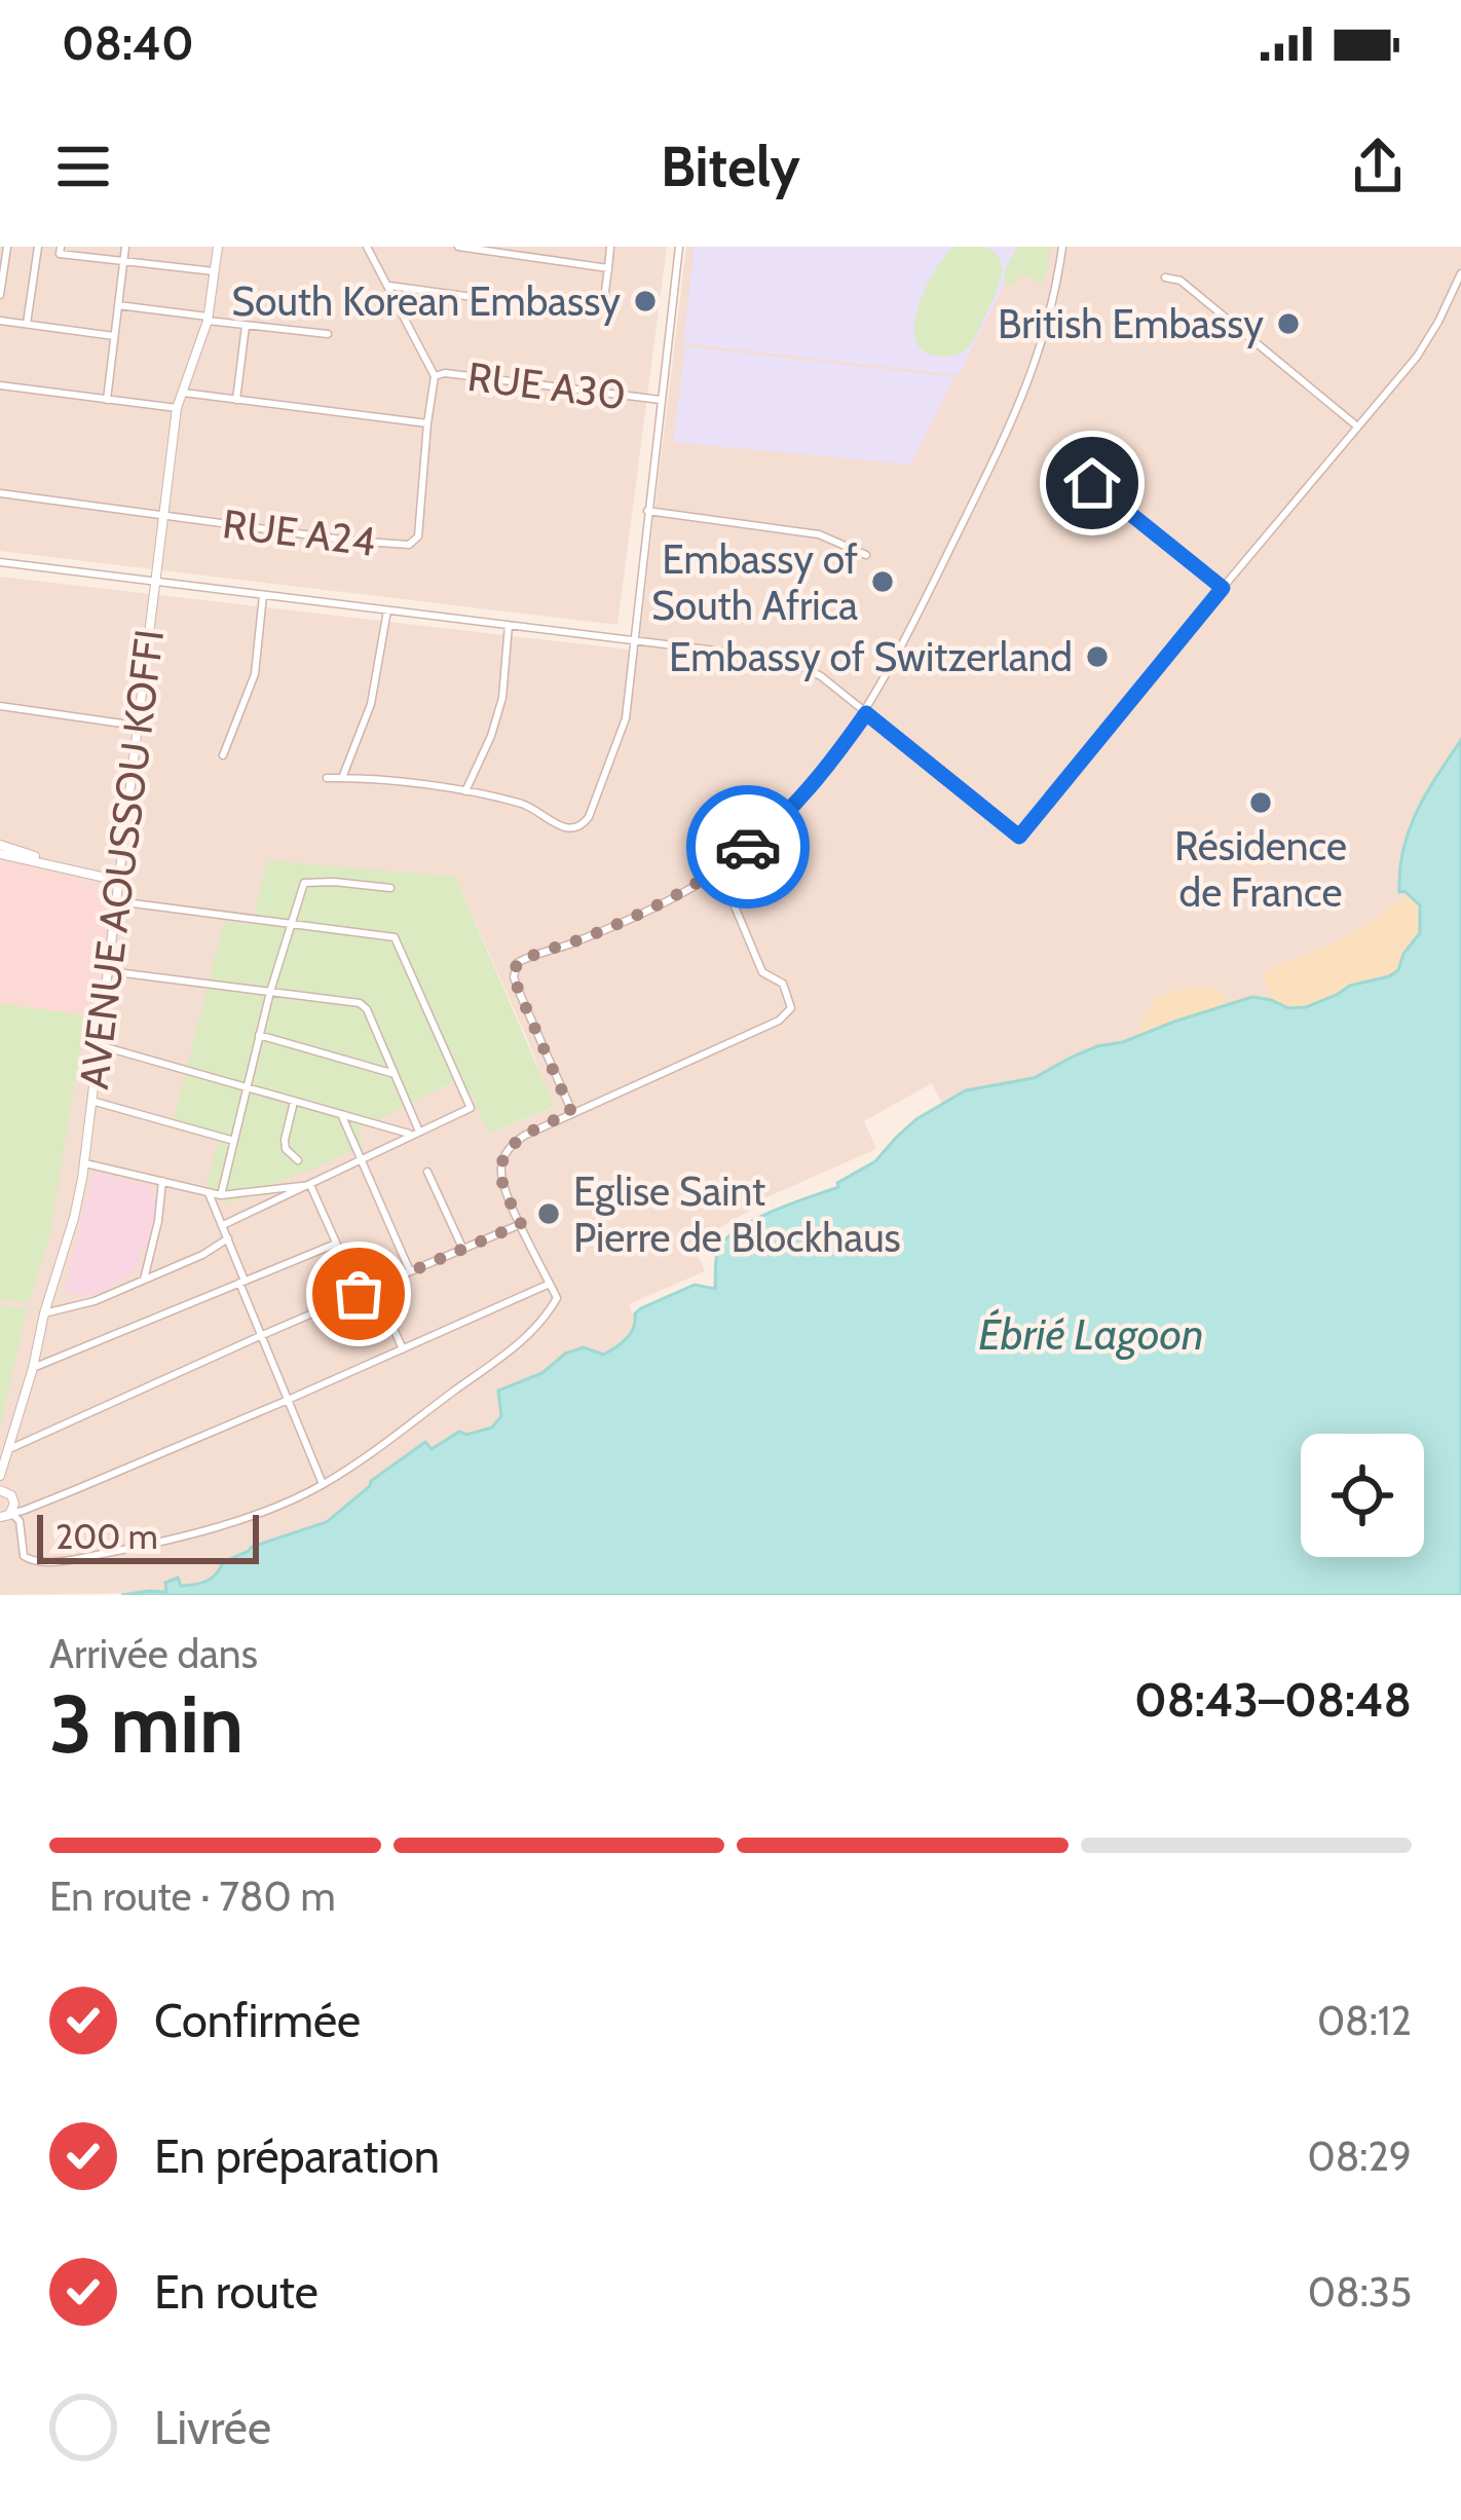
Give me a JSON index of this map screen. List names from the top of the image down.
{
  "streets": {
    "street": ["RUE A30", "RUE A24", "AVENUE AOUSSOU KOFFI"]
  },
  "crossings": [
    ["RUE A30", "RUE A24"],
    ["RUE A24", "AVENUE AOUSSOU KOFFI"]
  ],
  "water": ["Ébrié Lagoon"],
  "places": [
    "South Korean Embassy",
    "British Embassy",
    "Embassy of South Africa",
    "Embassy of Switzerland",
    "Résidence de France",
    "Eglise Saint Pierre de Blockhaus"
  ],
  "scale_bar": "200 m",
  "page": {
    "status": "08:40",
    "header": "Bitely",
    "scale": "200 m",
    "heading": ["3 min", "Arrivée dans", "08:43–08:48"],
    "bar": "En route · 780 m",
    "list": [
      ["Confirmée", "08:12"],
      ["En préparation", "08:29"],
      ["En route", "08:35"],
      "Livrée"
    ]
  }
}
